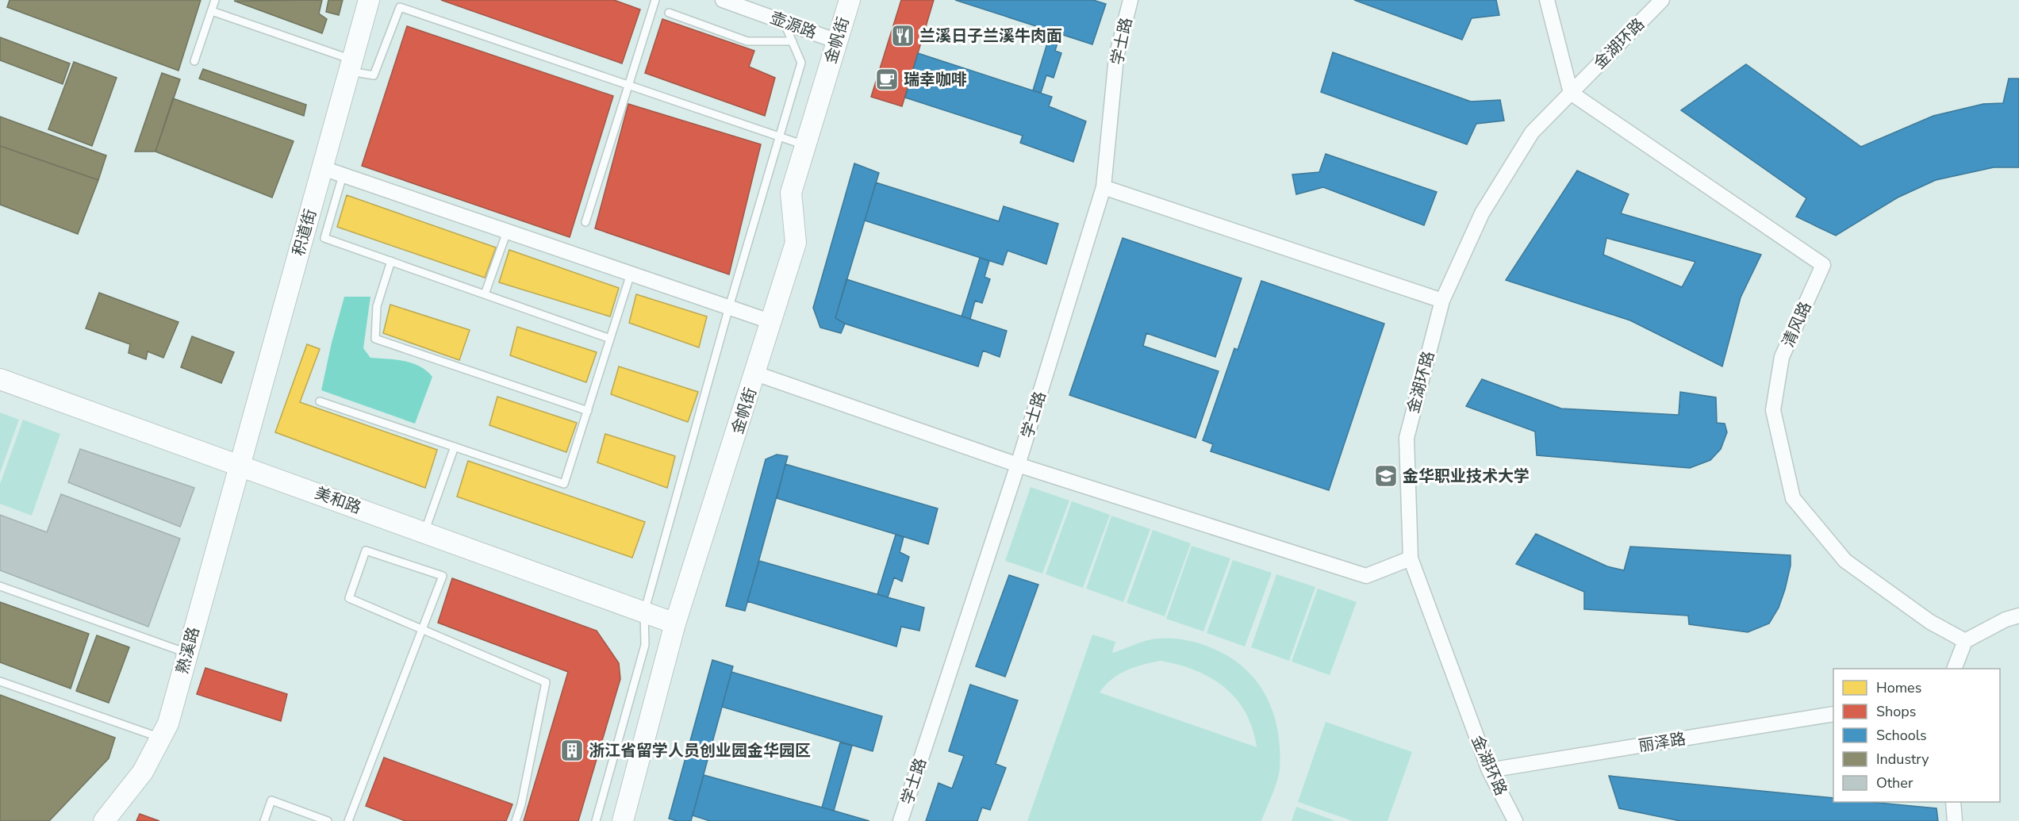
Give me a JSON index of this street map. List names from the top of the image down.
{
  "streets": {
    "street": [
      "壶源路",
      "金帆街",
      "学士路",
      "金湖环路",
      "积道街",
      "清风路",
      "美和路",
      "熟溪路",
      "丽泽路"
    ]
  },
  "crossings": [
    ["壶源路", "金帆街"],
    ["金帆街", "美和路"],
    ["金湖环路", "清风路"],
    ["金湖环路", "丽泽路"],
    ["积道街", "美和路"],
    ["积道街", "熟溪路"],
    ["美和路", "熟溪路"]
  ],
  "places": {
    "restaurant": ["兰溪日子兰溪牛肉面"],
    "cafe": ["瑞幸咖啡"],
    "school or university": ["金华职业技术大学"],
    "building": ["浙江省留学人员创业园金华园区"]
  },
  "legend": [
    "Homes",
    "Shops",
    "Schools",
    "Industry",
    "Other"
  ]
}
